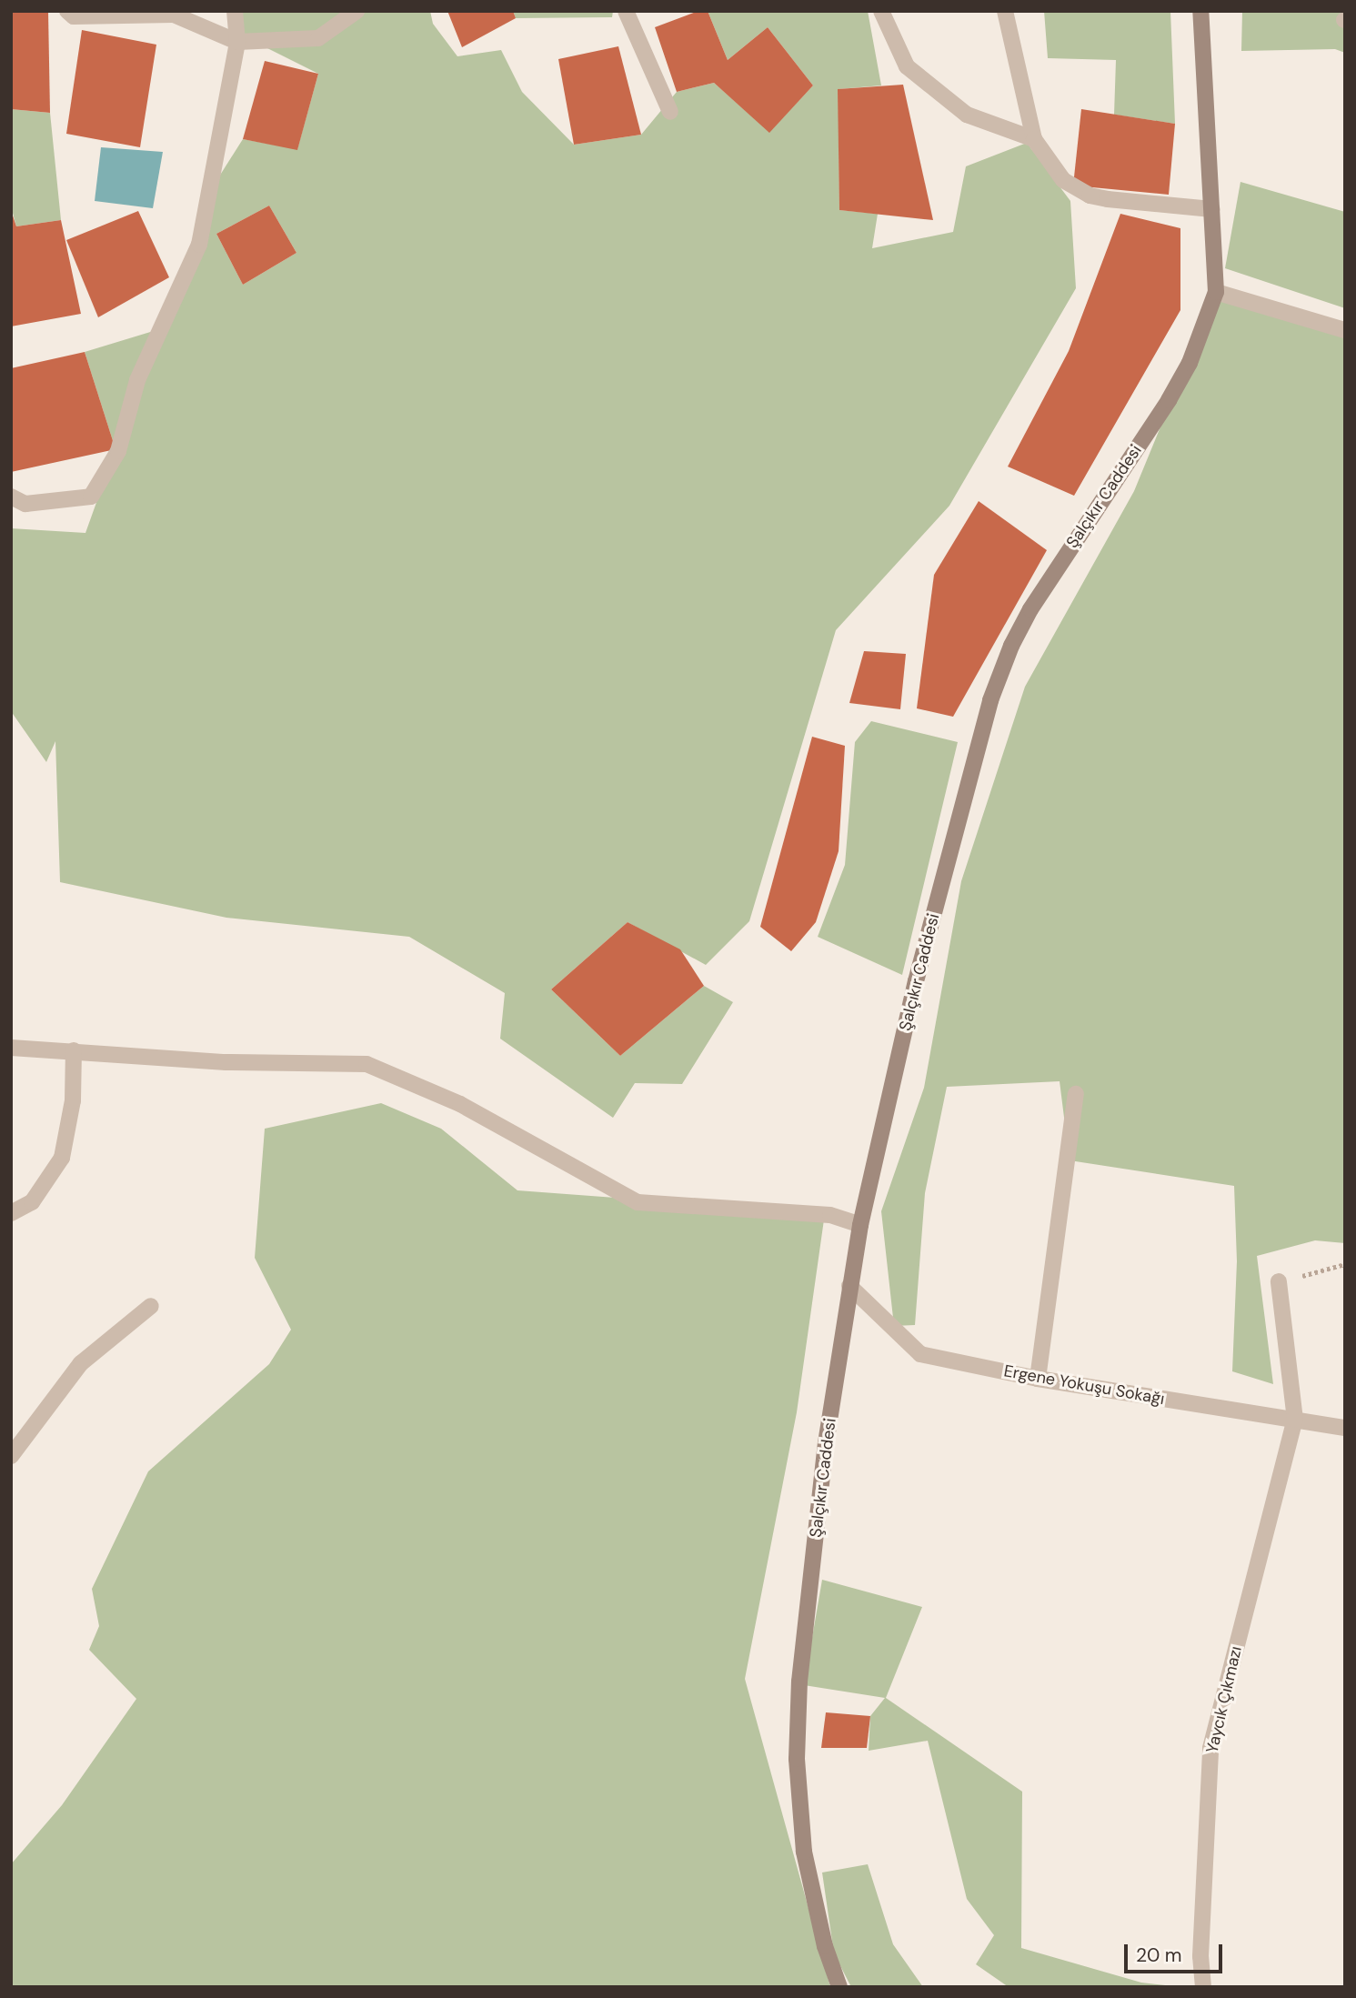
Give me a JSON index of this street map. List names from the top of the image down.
{
  "streets": {
    "main road": ["Şalçıkır Caddesi"],
    "street": ["Ergene Yokuşu Sokağı", "Yaycık Çıkmazı"]
  },
  "crossings": [
    ["Şalçıkır Caddesi", "Ergene Yokuşu Sokağı"],
    ["Ergene Yokuşu Sokağı", "Yaycık Çıkmazı"]
  ],
  "scale_bar": "20 m"
}
